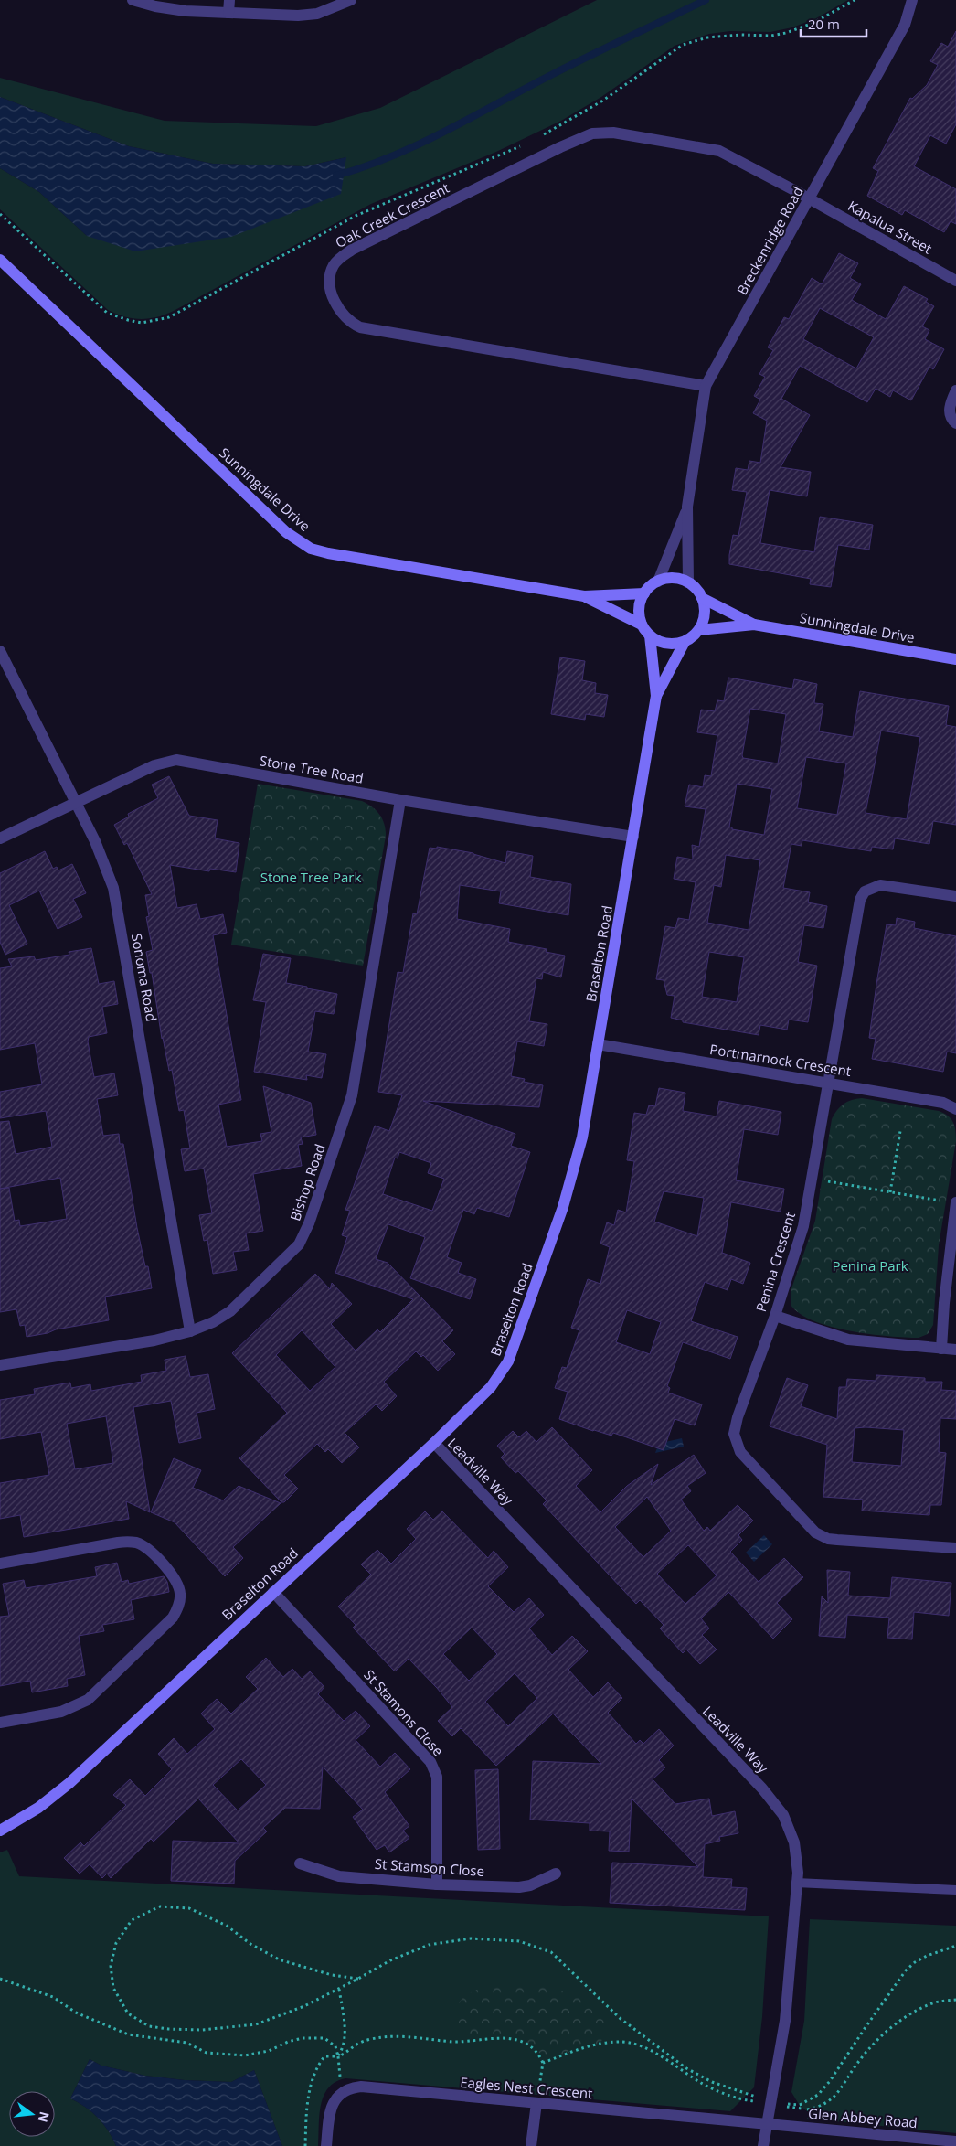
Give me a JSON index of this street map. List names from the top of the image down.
{
  "streets": {
    "street": [
      "Oak Creek Crescent",
      "Kapalua Street",
      "Breckenridge Road",
      "Sunningdale Drive",
      "Stone Tree Road",
      "Braselton Road",
      "Sonoma Road",
      "Portmarnock Crescent",
      "Bishop Road",
      "Penina Crescent",
      "Leadville Way",
      "St Stamons Close",
      "St Stamson Close",
      "Eagles Nest Crescent",
      "Glen Abbey Road"
    ]
  },
  "crossings": [
    ["Oak Creek Crescent", "Kapalua Street"],
    ["Oak Creek Crescent", "Breckenridge Road"],
    ["Kapalua Street", "Breckenridge Road"],
    ["Breckenridge Road", "Sunningdale Drive"],
    ["Breckenridge Road", "Braselton Road"],
    ["Sunningdale Drive", "Braselton Road"],
    ["Stone Tree Road", "Braselton Road"],
    ["Stone Tree Road", "Sonoma Road"],
    ["Stone Tree Road", "Bishop Road"],
    ["Braselton Road", "Portmarnock Crescent"],
    ["Braselton Road", "Leadville Way"],
    ["Braselton Road", "St Stamons Close"],
    ["Sonoma Road", "Bishop Road"],
    ["Portmarnock Crescent", "Penina Crescent"],
    ["Leadville Way", "Eagles Nest Crescent"],
    ["Leadville Way", "Glen Abbey Road"],
    ["St Stamons Close", "St Stamson Close"],
    ["Eagles Nest Crescent", "Glen Abbey Road"]
  ],
  "parks": ["Stone Tree Park", "Penina Park"],
  "scale_bar": "20 m",
  "north": "right"
}
